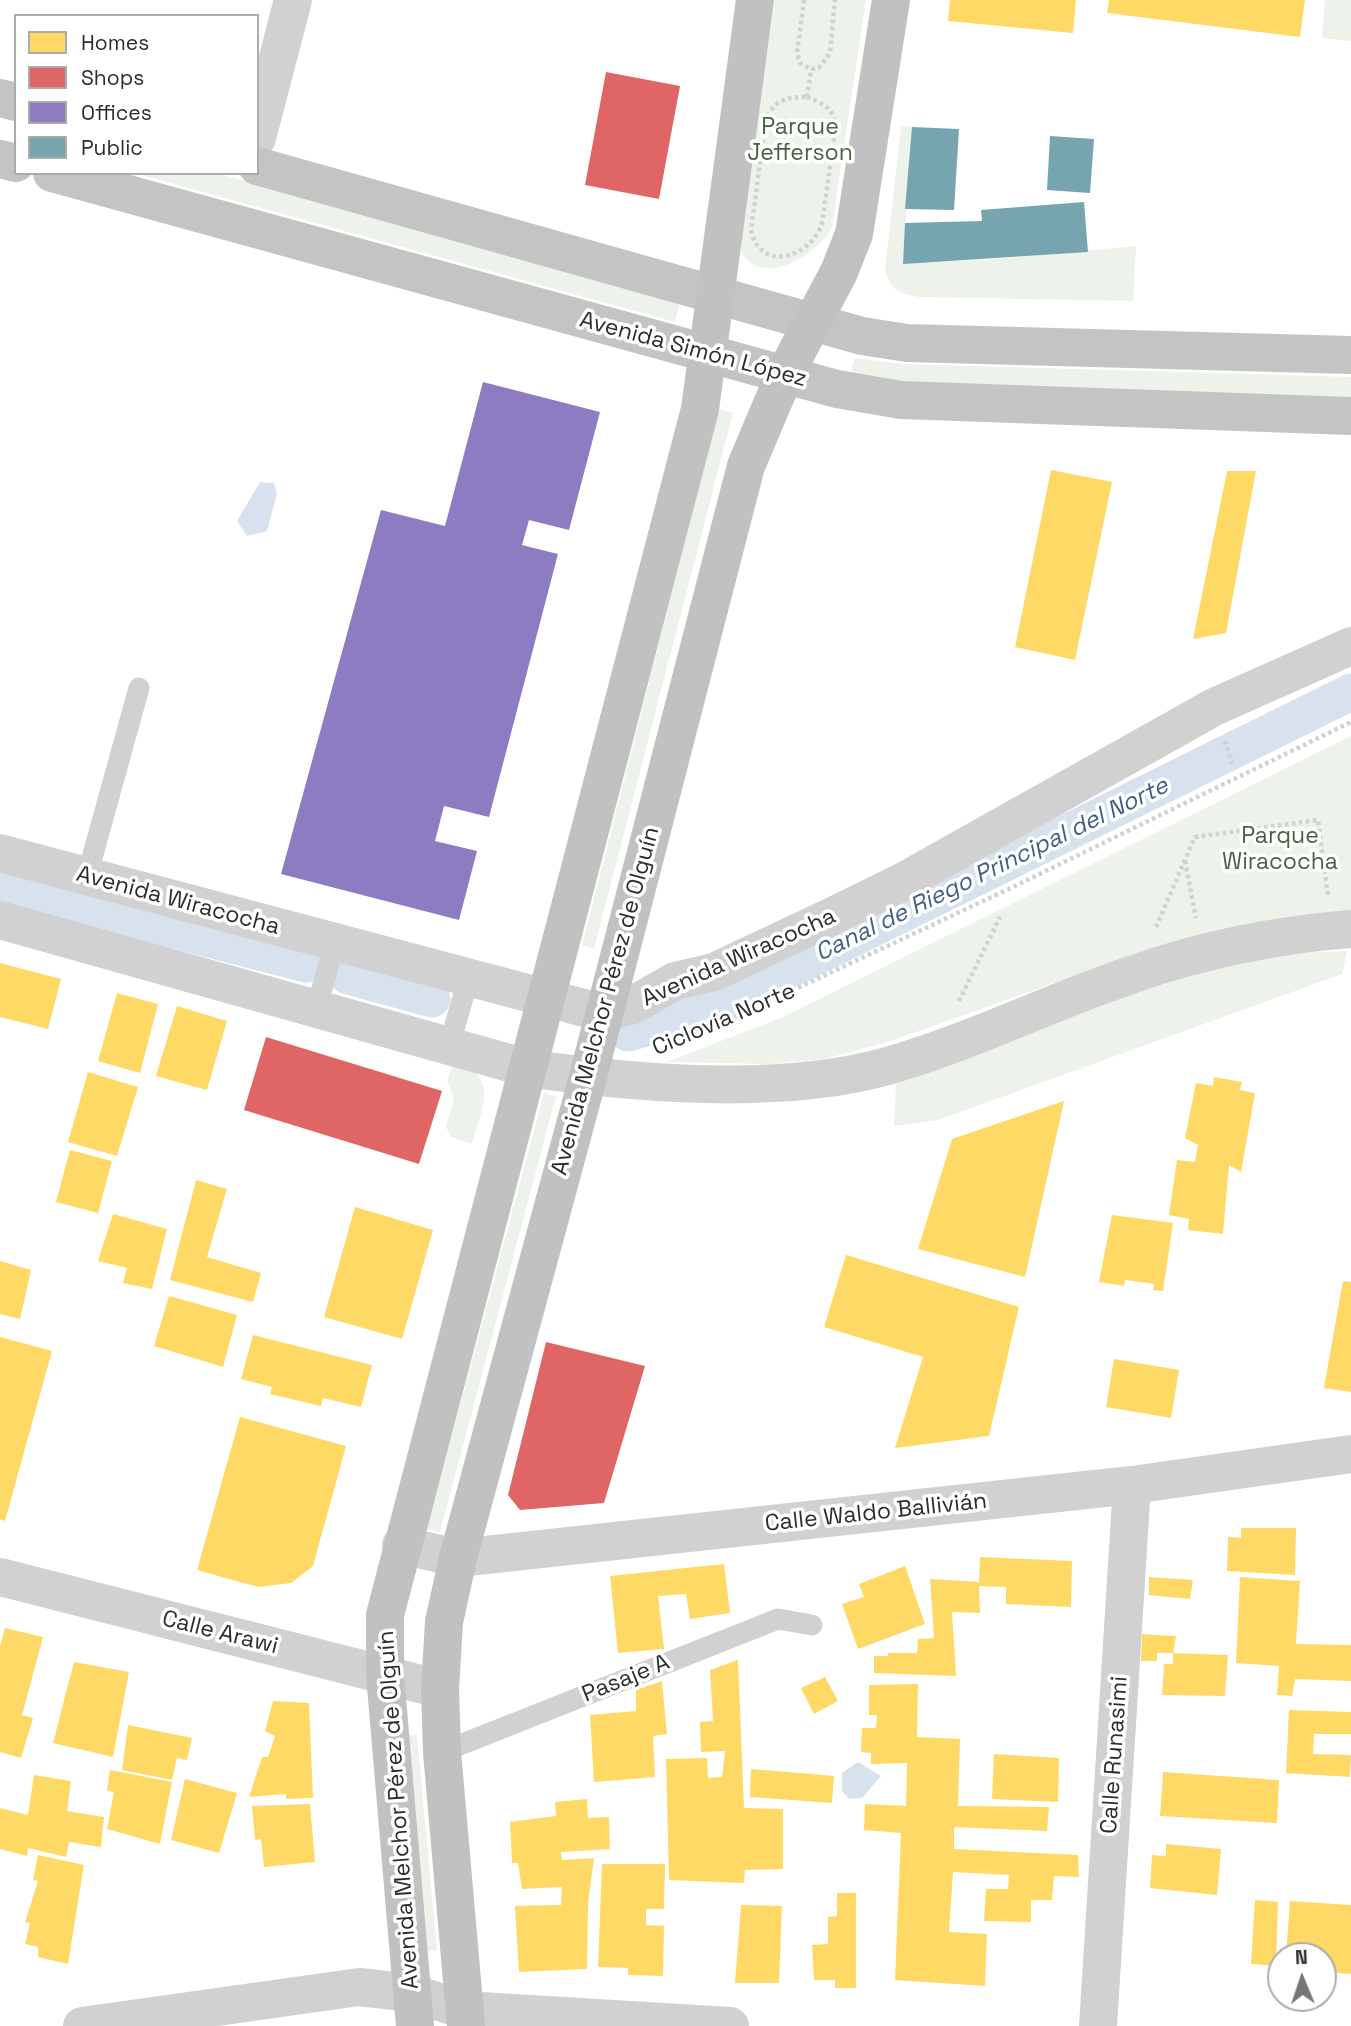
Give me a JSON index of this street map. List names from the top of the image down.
{
  "streets": {
    "highway": ["Avenida Melchor Pérez de Olguín"],
    "main road": ["Avenida Simón López"],
    "street": [
      "Avenida Wiracocha",
      "Calle Waldo Ballivián",
      "Calle Arawi",
      "Calle Runasimi"
    ],
    "lane": ["Pasaje A"],
    "path": ["Ciclovía Norte"]
  },
  "crossings": [
    ["Avenida Simón López", "Avenida Melchor Pérez de Olguín"],
    ["Avenida Wiracocha", "Avenida Melchor Pérez de Olguín"],
    ["Avenida Melchor Pérez de Olguín", "Calle Waldo Ballivián"],
    ["Avenida Melchor Pérez de Olguín", "Calle Arawi"],
    ["Avenida Melchor Pérez de Olguín", "Pasaje A"],
    ["Calle Waldo Ballivián", "Calle Runasimi"]
  ],
  "water": ["Canal de Riego Principal del Norte"],
  "parks": ["Parque Jefferson", "Parque Wiracocha"],
  "legend": [
    "Homes",
    "Shops",
    "Offices",
    "Public"
  ],
  "north": "top"
}
